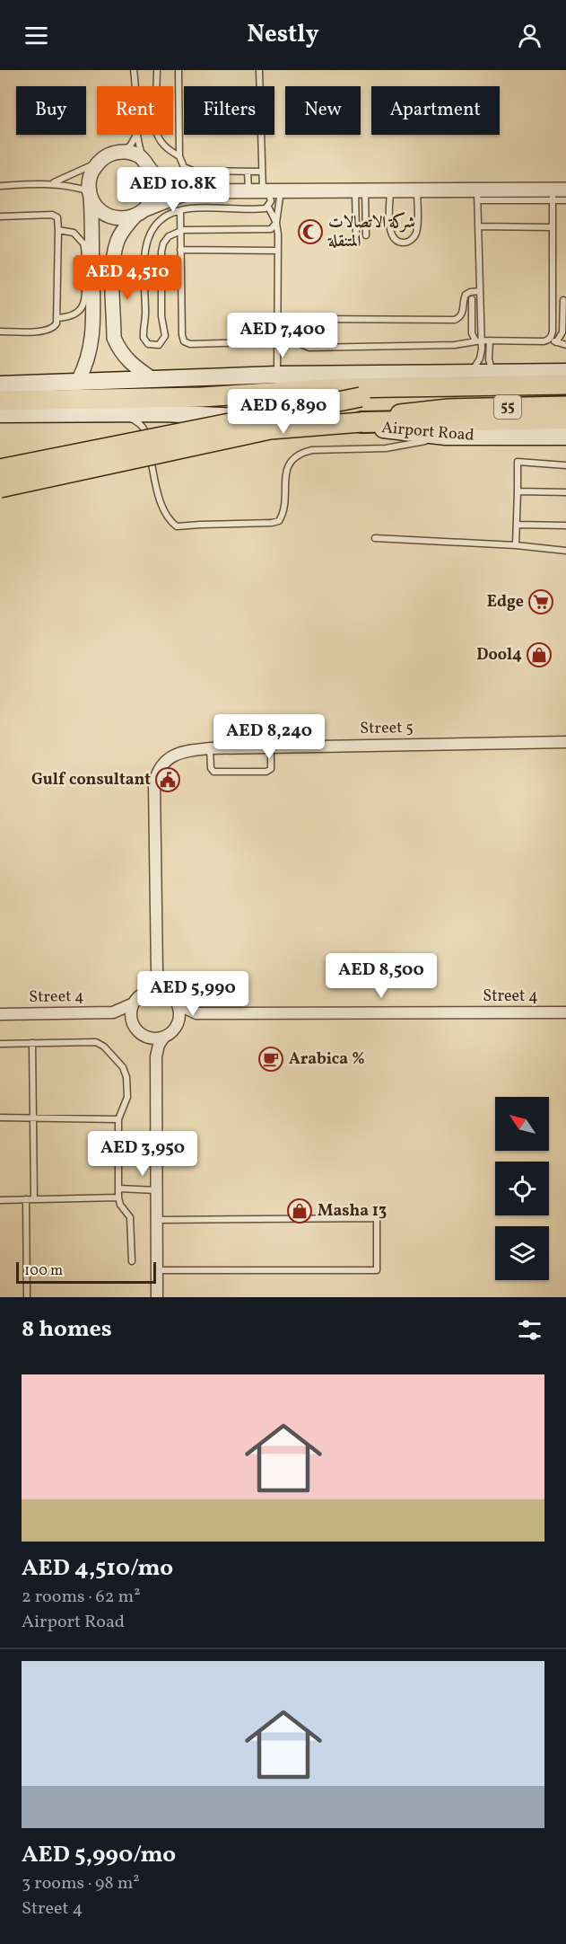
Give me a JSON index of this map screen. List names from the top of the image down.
{
  "streets": {
    "highway": ["55", "Airport Road"],
    "street": ["Street 5", "Street 4"]
  },
  "crossings": [
    ["Street 5", "Street 4"]
  ],
  "places": {
    "mosque": ["شركة الاتصالات المتنقلة"],
    "supermarket": ["Edge"],
    "shop": ["Dool4", "Masha 13"],
    "public building": ["Gulf consultant"],
    "cafe": ["Arabica %"]
  },
  "scale_bar": "100 m",
  "north": "top left",
  "page": {
    "header": "Nestly",
    "chip": [
      "Buy",
      "Rent",
      "Filters",
      "New",
      "Apartment"
    ],
    "price": [
      "AED 10.8K",
      "AED 4,510",
      "AED 7,400",
      "AED 6,890",
      "AED 8,240",
      "AED 8,500",
      "AED 5,990",
      "AED 3,950"
    ],
    "scale": "100 m",
    "heading": "8 homes",
    "list": [
      {
        "name": "AED 4,510/mo",
        "note": "2 rooms · 62 m² · Airport Road"
      },
      {
        "name": "AED 5,990/mo",
        "note": "3 rooms · 98 m² · Street 4"
      }
    ]
  }
}
